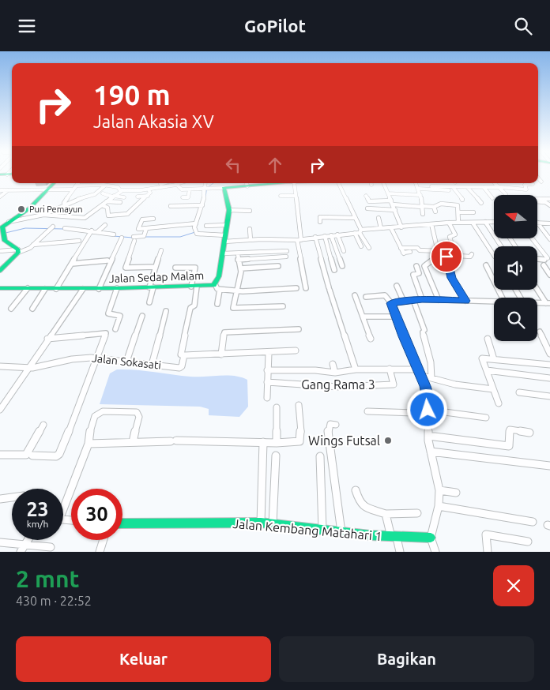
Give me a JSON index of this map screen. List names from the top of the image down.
{
  "streets": {
    "street": [
      "Jalan Sedap Malam",
      "Jalan Sokasati",
      "Gang Rama 3",
      "Jalan Kembang Matahari 1"
    ]
  },
  "places": ["Puri Pemayun", "Wings Futsal"],
  "north": "left",
  "page": {
    "header": "GoPilot",
    "turn": ["190 m", "Jalan Akasia XV"],
    "speed": "23 km/h",
    "limit": "30",
    "heading": ["2 mnt", "430 m · 22:52"],
    "buttons": ["Keluar", "Bagikan"]
  }
}
